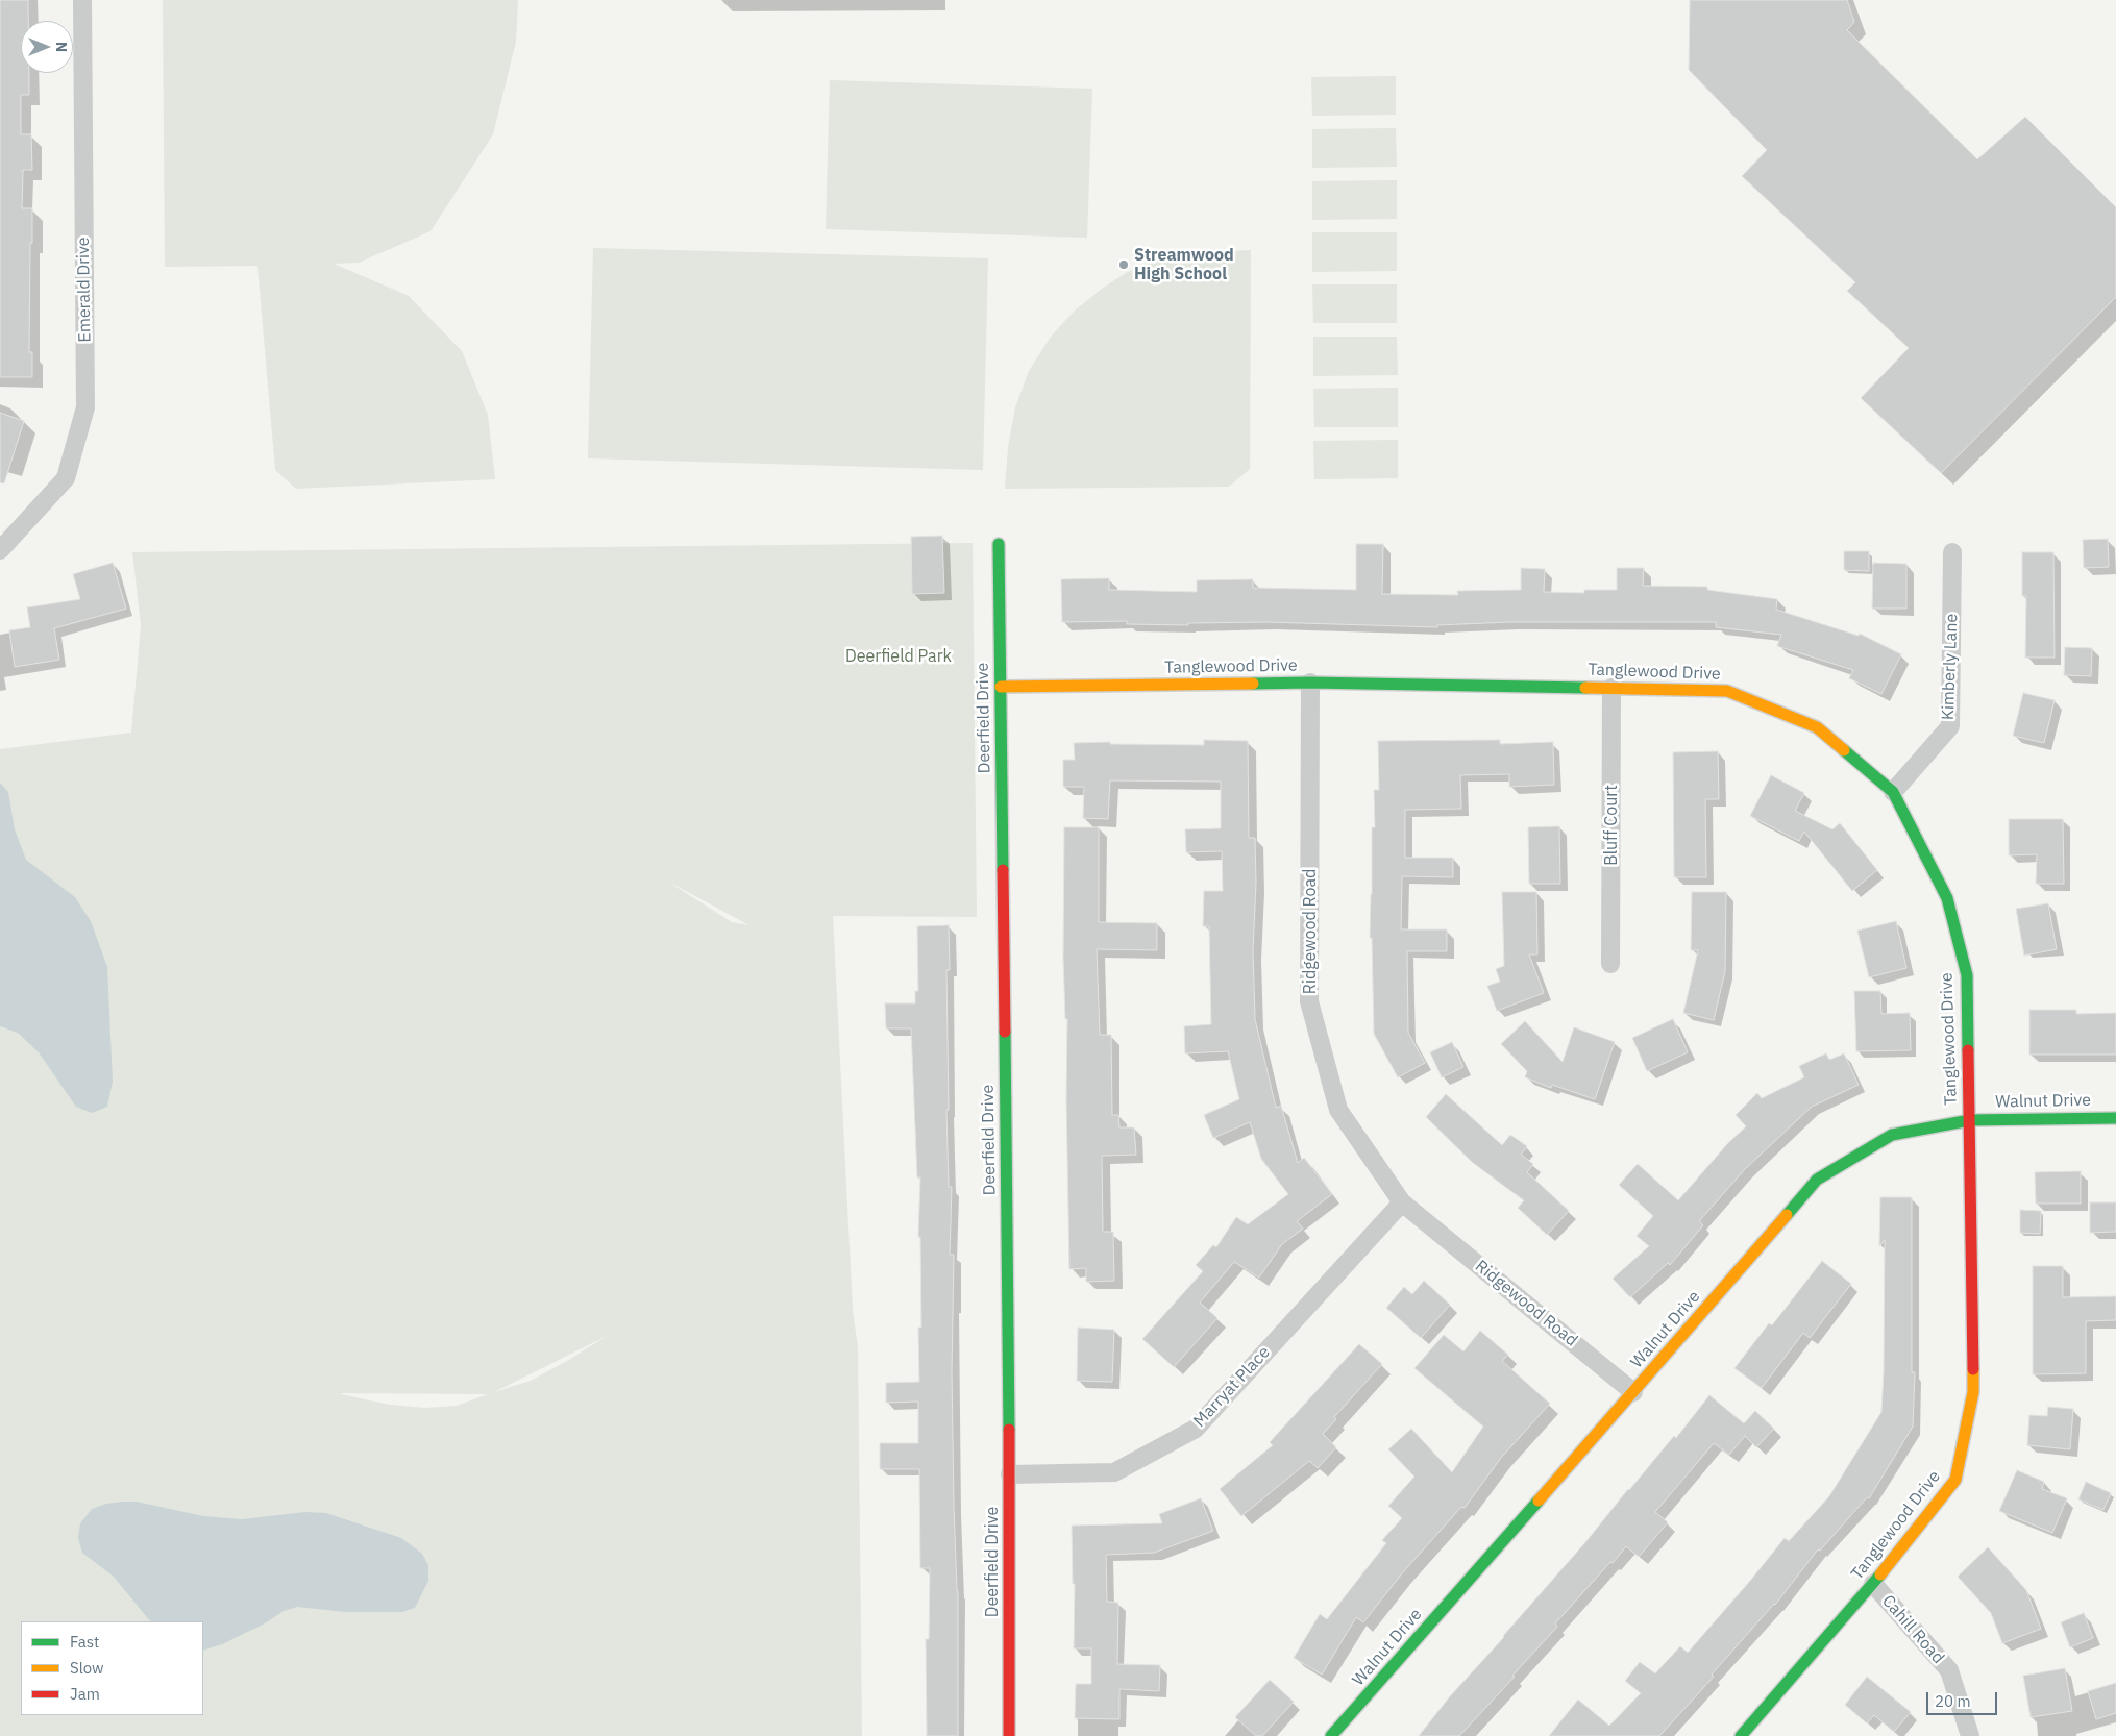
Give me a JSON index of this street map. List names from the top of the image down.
{
  "streets": {
    "street": [
      "Emerald Drive",
      "Tanglewood Drive",
      "Kimberly Lane",
      "Deerfield Drive",
      "Bluff Court",
      "Ridgewood Road",
      "Walnut Drive",
      "Marryat Place",
      "Cahill Road"
    ]
  },
  "crossings": [
    ["Tanglewood Drive", "Kimberly Lane"],
    ["Tanglewood Drive", "Deerfield Drive"],
    ["Tanglewood Drive", "Bluff Court"],
    ["Tanglewood Drive", "Ridgewood Road"],
    ["Tanglewood Drive", "Walnut Drive"],
    ["Tanglewood Drive", "Cahill Road"],
    ["Deerfield Drive", "Marryat Place"],
    ["Ridgewood Road", "Walnut Drive"],
    ["Ridgewood Road", "Marryat Place"]
  ],
  "parks": ["Deerfield Park"],
  "places": ["Streamwood High School"],
  "legend": ["Fast", "Slow", "Jam"],
  "scale_bar": "20 m",
  "north": "right"
}
